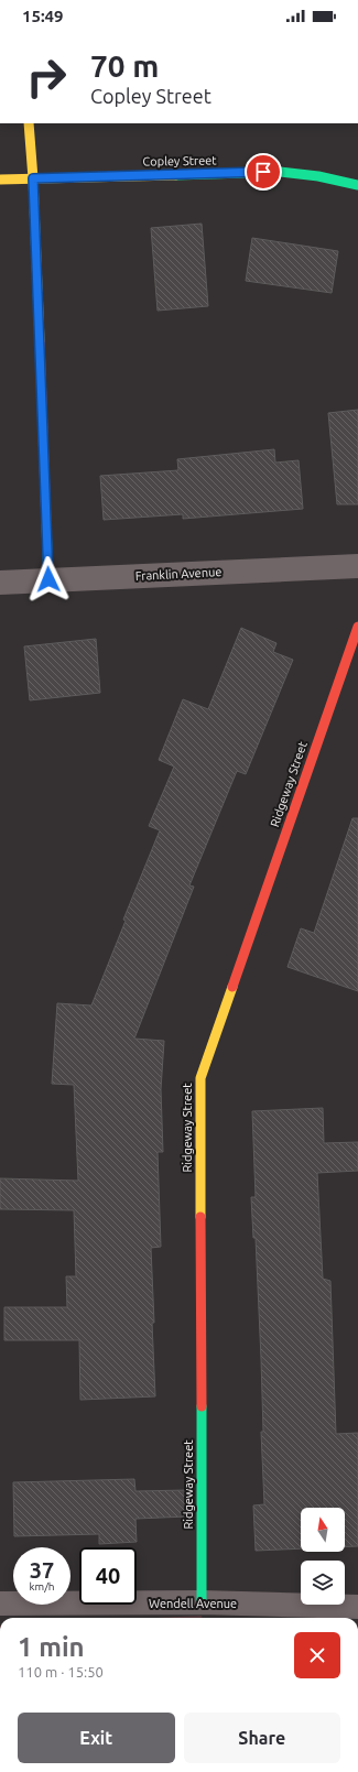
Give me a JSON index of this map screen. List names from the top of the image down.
{
  "streets": {
    "street": [
      "Copley Street",
      "Franklin Avenue",
      "Ridgeway Street",
      "Wendell Avenue"
    ]
  },
  "crossings": [
    ["Ridgeway Street", "Wendell Avenue"]
  ],
  "north": "top",
  "page": {
    "status": "15:49",
    "turn": ["70 m", "Copley Street"],
    "speed": "37 km/h",
    "limit": "40",
    "heading": ["1 min", "110 m · 15:50"],
    "buttons": ["Exit", "Share"]
  }
}
